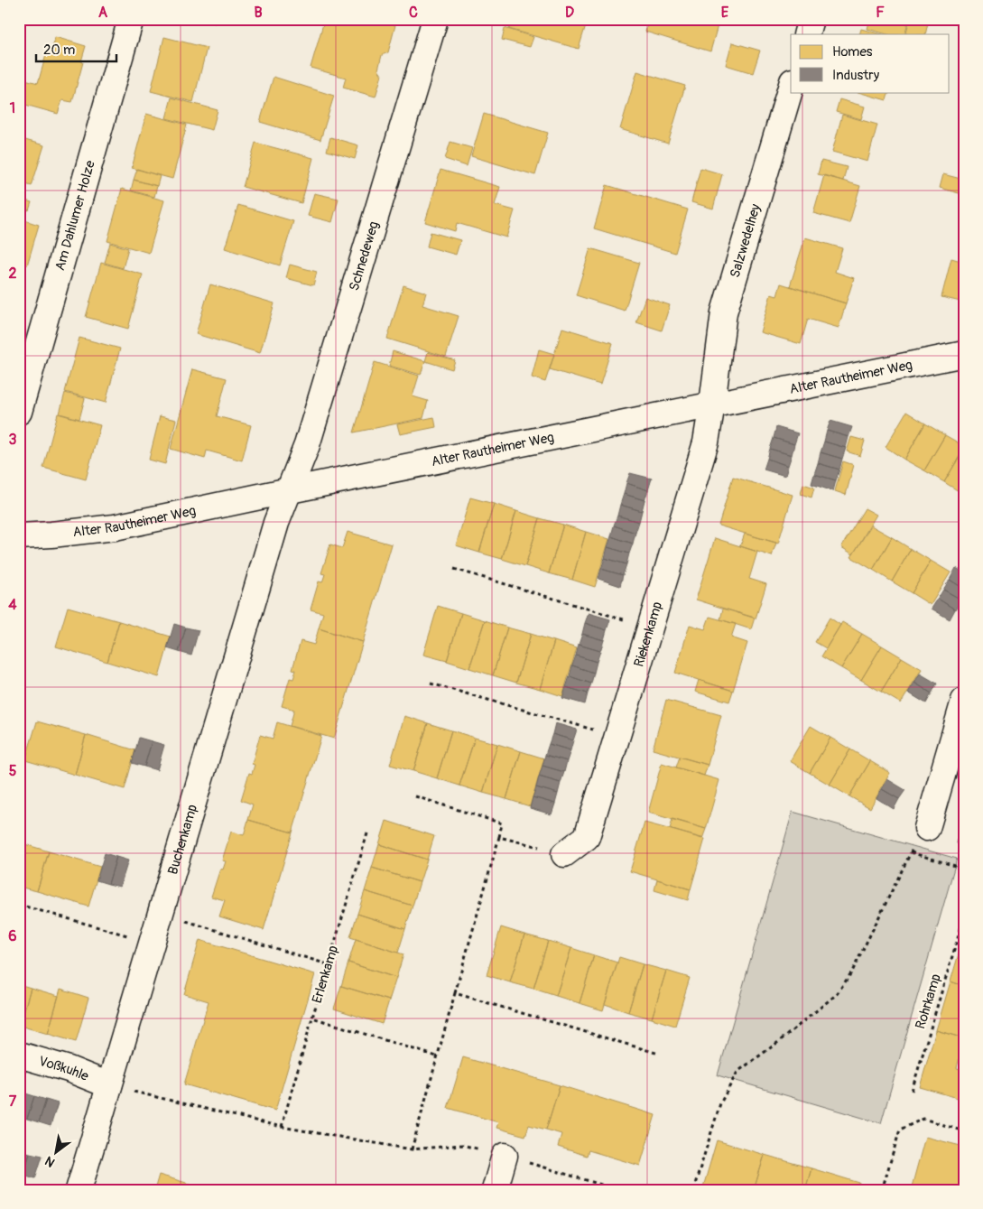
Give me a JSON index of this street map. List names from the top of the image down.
{
  "streets": {
    "street": [
      "Am Dahlumer Holze",
      "Salzwedelhey",
      "Schnedeweg",
      "Alter Rautheimer Weg",
      "Riekenkamp",
      "Buchenkamp",
      "Voßkuhle"
    ],
    "path": ["Erlenkamp", "Rohrkamp"]
  },
  "crossings": [
    ["Salzwedelhey", "Alter Rautheimer Weg"],
    ["Salzwedelhey", "Riekenkamp"],
    ["Schnedeweg", "Alter Rautheimer Weg"],
    ["Schnedeweg", "Buchenkamp"],
    ["Alter Rautheimer Weg", "Riekenkamp"],
    ["Alter Rautheimer Weg", "Buchenkamp"],
    ["Buchenkamp", "Voßkuhle"]
  ],
  "legend": ["Homes", "Industry"],
  "scale_bar": "20 m",
  "north": "bottom left",
  "grid": {
    "columns": [
      "A",
      "B",
      "C",
      "D",
      "E",
      "F"
    ],
    "rows": [
      "1",
      "2",
      "3",
      "4",
      "5",
      "6",
      "7"
    ]
  }
}
